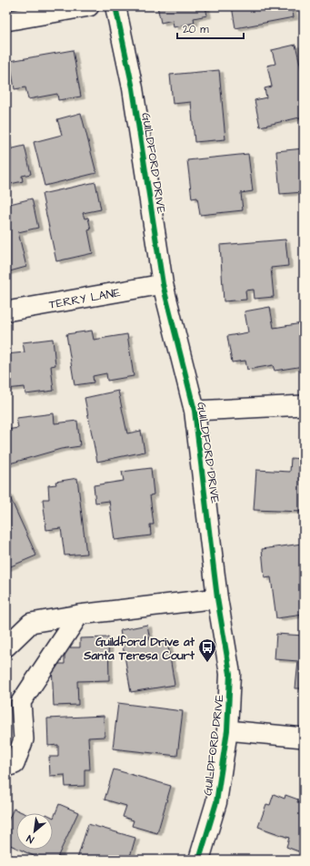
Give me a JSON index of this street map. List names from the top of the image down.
{
  "streets": {
    "street": ["GUILDFORD DRIVE", "TERRY LANE"]
  },
  "crossings": [
    ["GUILDFORD DRIVE", "TERRY LANE"]
  ],
  "places": {
    "bus stop": ["Guildford Drive at Santa Teresa Court"]
  },
  "scale_bar": "20 m",
  "north": "bottom left"
}
